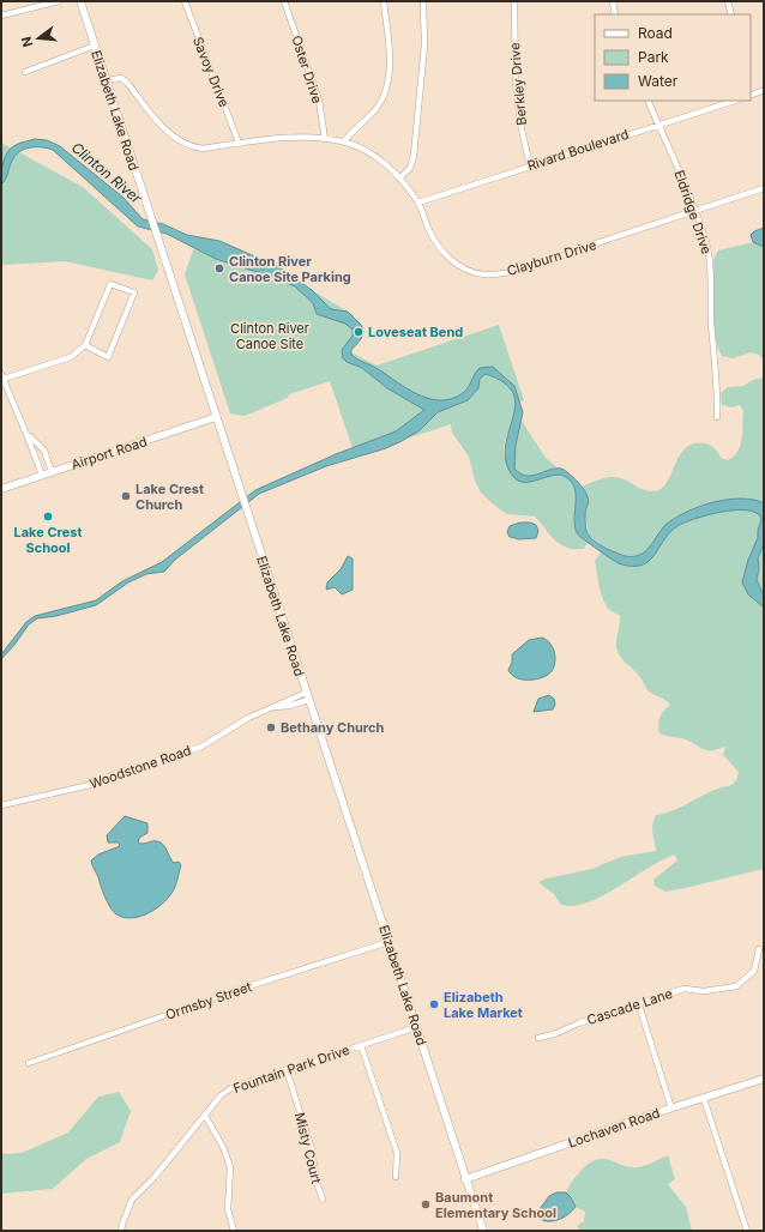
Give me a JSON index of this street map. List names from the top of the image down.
{
  "streets": {
    "street": [
      "Oster Drive",
      "Savoy Drive",
      "Berkley Drive",
      "Elizabeth Lake Road",
      "Rivard Boulevard",
      "Eldridge Drive",
      "Clayburn Drive",
      "Airport Road",
      "Woodstone Road",
      "Ormsby Street",
      "Cascade Lane",
      "Fountain Park Drive",
      "Lochaven Road",
      "Misty Court"
    ]
  },
  "crossings": [
    ["Oster Drive", "Clayburn Drive"],
    ["Savoy Drive", "Clayburn Drive"],
    ["Berkley Drive", "Rivard Boulevard"],
    ["Elizabeth Lake Road", "Clayburn Drive"],
    ["Elizabeth Lake Road", "Airport Road"],
    ["Elizabeth Lake Road", "Woodstone Road"],
    ["Elizabeth Lake Road", "Ormsby Street"],
    ["Elizabeth Lake Road", "Fountain Park Drive"],
    ["Elizabeth Lake Road", "Lochaven Road"],
    ["Rivard Boulevard", "Eldridge Drive"],
    ["Rivard Boulevard", "Clayburn Drive"],
    ["Eldridge Drive", "Clayburn Drive"],
    ["Fountain Park Drive", "Misty Court"]
  ],
  "water": ["Clinton River"],
  "parks": ["Clinton River Canoe Site"],
  "places": [
    "Clinton River Canoe Site Parking",
    "Loveseat Bend",
    "Lake Crest Church",
    "Lake Crest School",
    "Bethany Church",
    "Elizabeth Lake Market",
    "Baumont Elementary School"
  ],
  "legend": ["Road", "Park", "Water"],
  "north": "left"
}
